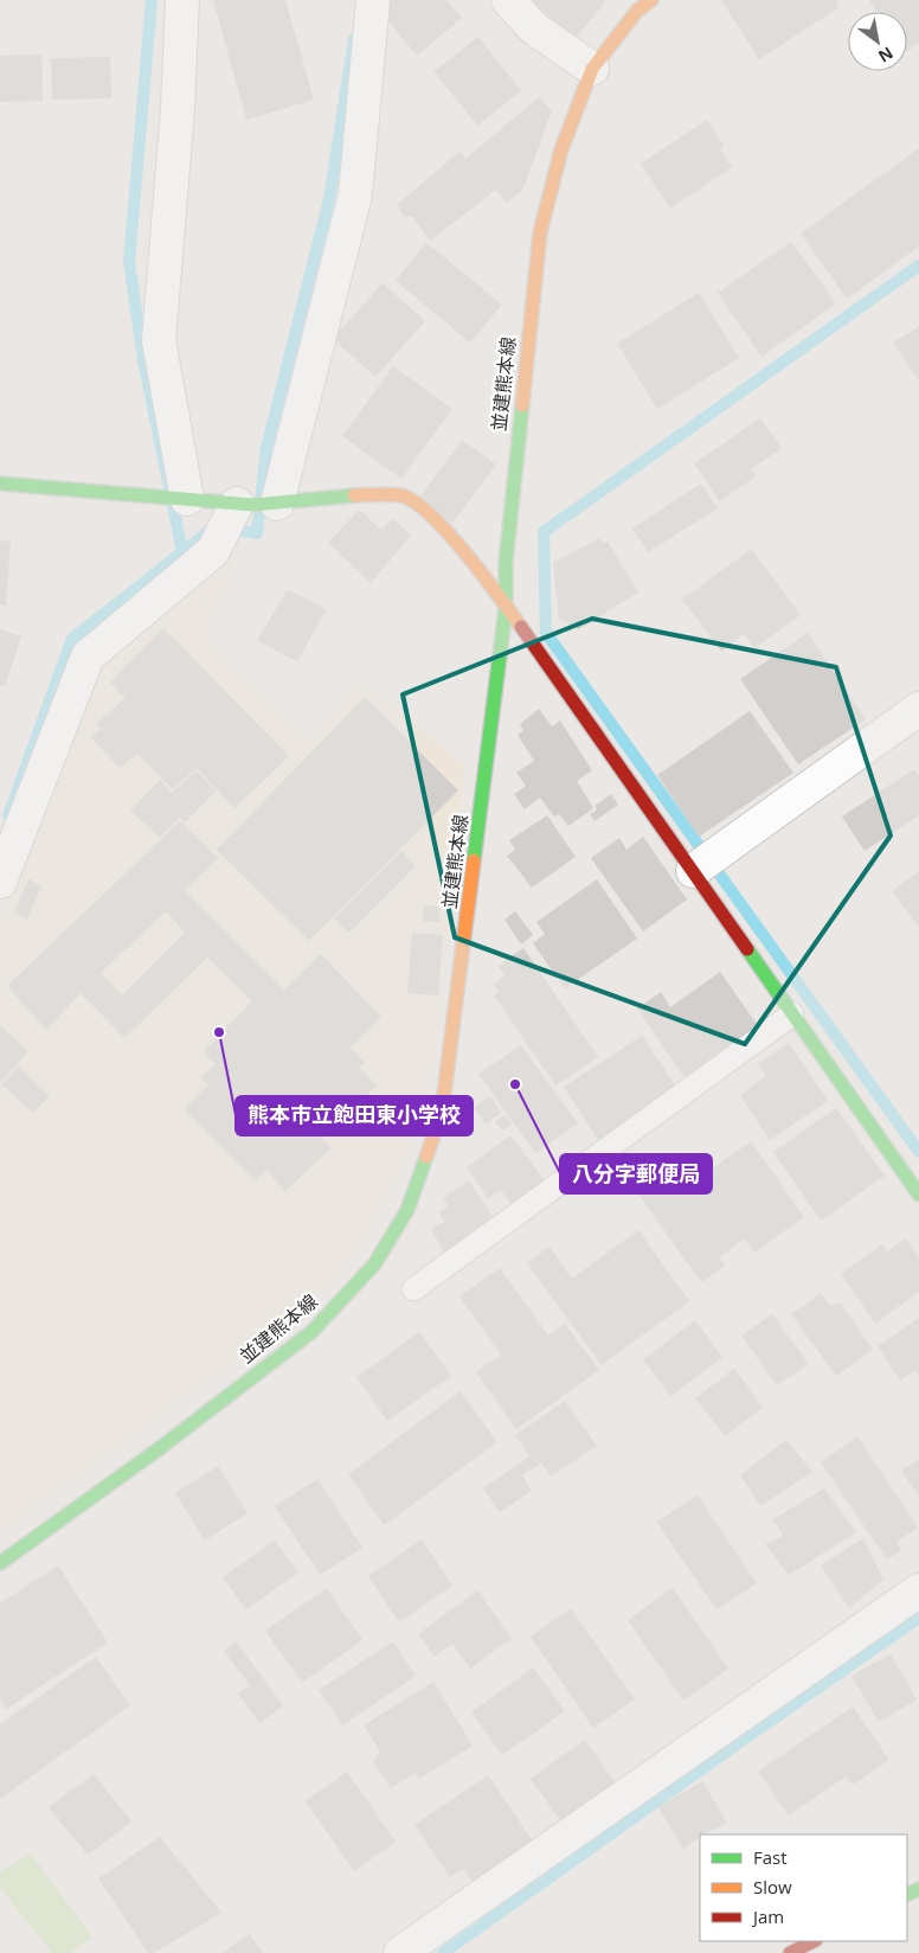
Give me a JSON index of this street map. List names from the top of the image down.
{
  "streets": {
    "main road": ["並建熊本線"]
  },
  "places": ["熊本市立飽田東小学校", "八分字郵便局"],
  "legend": ["Fast", "Slow", "Jam"],
  "north": "bottom right"
}
